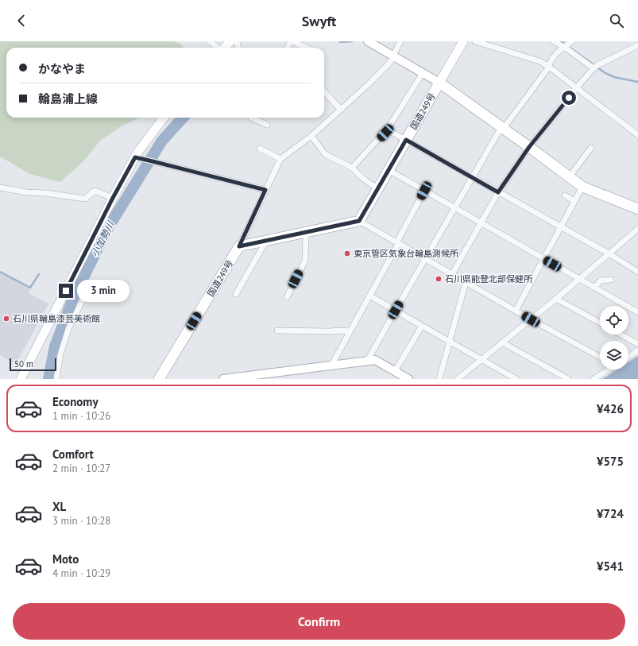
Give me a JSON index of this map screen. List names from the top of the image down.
{
  "streets": {
    "highway": ["国道249号"]
  },
  "water": ["小加勢川"],
  "places": ["東京管区気象台輪島測候所", "石川県能登北部保健所", "石川県輪島漆芸美術館"],
  "scale_bar": "50 m",
  "page": {
    "header": "Swyft",
    "banner": ["かなやま", "輪島浦上線"],
    "bubble": "3 min",
    "scale": "50 m",
    "list": [
      {
        "name": "Economy",
        "note": "1 min · 10:26",
        "value": "¥426"
      },
      {
        "name": "Comfort",
        "note": "2 min · 10:27",
        "value": "¥575"
      },
      {
        "name": "XL",
        "note": "3 min · 10:28",
        "value": "¥724"
      },
      {
        "name": "Moto",
        "note": "4 min · 10:29",
        "value": "¥541"
      }
    ],
    "buttons": "Confirm"
  }
}
